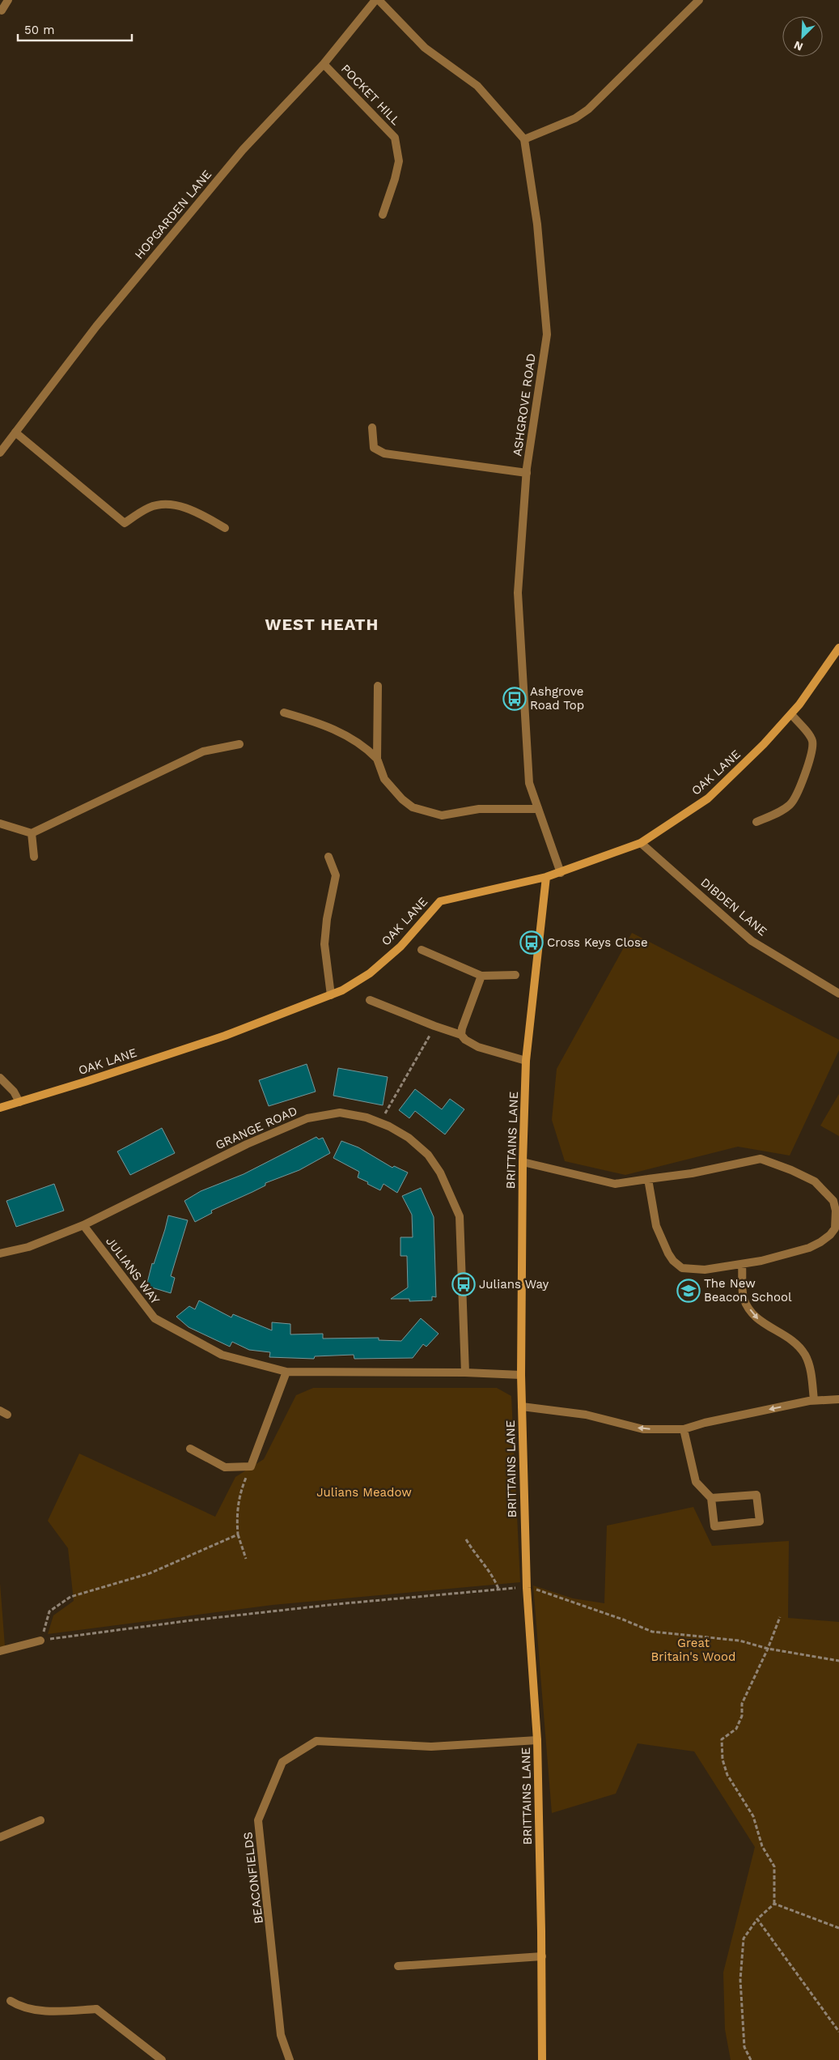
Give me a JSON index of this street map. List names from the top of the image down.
{
  "streets": {
    "street": [
      "POCKET HILL",
      "HOPGARDEN LANE",
      "ASHGROVE ROAD",
      "OAK LANE",
      "DIBDEN LANE",
      "GRANGE ROAD",
      "BRITTAINS LANE",
      "JULIANS WAY",
      "BEACONFIELDS"
    ]
  },
  "crossings": [
    ["POCKET HILL", "HOPGARDEN LANE"],
    ["ASHGROVE ROAD", "OAK LANE"],
    ["OAK LANE", "DIBDEN LANE"],
    ["OAK LANE", "BRITTAINS LANE"],
    ["GRANGE ROAD", "JULIANS WAY"],
    ["BRITTAINS LANE", "JULIANS WAY"],
    ["BRITTAINS LANE", "BEACONFIELDS"]
  ],
  "districts": ["WEST HEATH"],
  "parks": ["Julians Meadow", "Great Britain's Wood"],
  "places": {
    "bus stop": ["Ashgrove Road Top", "Cross Keys Close", "Julians Way"],
    "school or university": ["The New Beacon School"]
  },
  "scale_bar": "50 m",
  "north": "bottom left"
}
